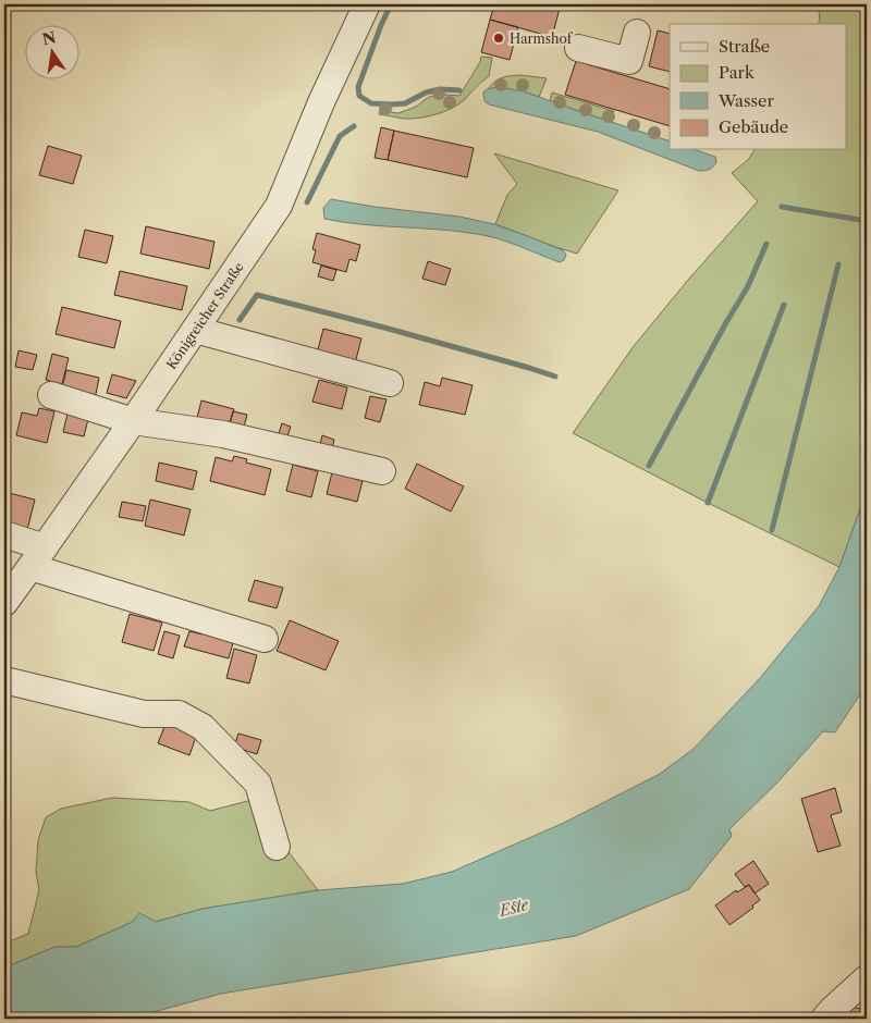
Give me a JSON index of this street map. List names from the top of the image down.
{
  "streets": {
    "street": ["Königreicher Straße"]
  },
  "water": ["Este"],
  "places": ["Harmshof"],
  "legend": [
    "Straße",
    "Park",
    "Wasser",
    "Gebäude"
  ],
  "north": "top"
}
